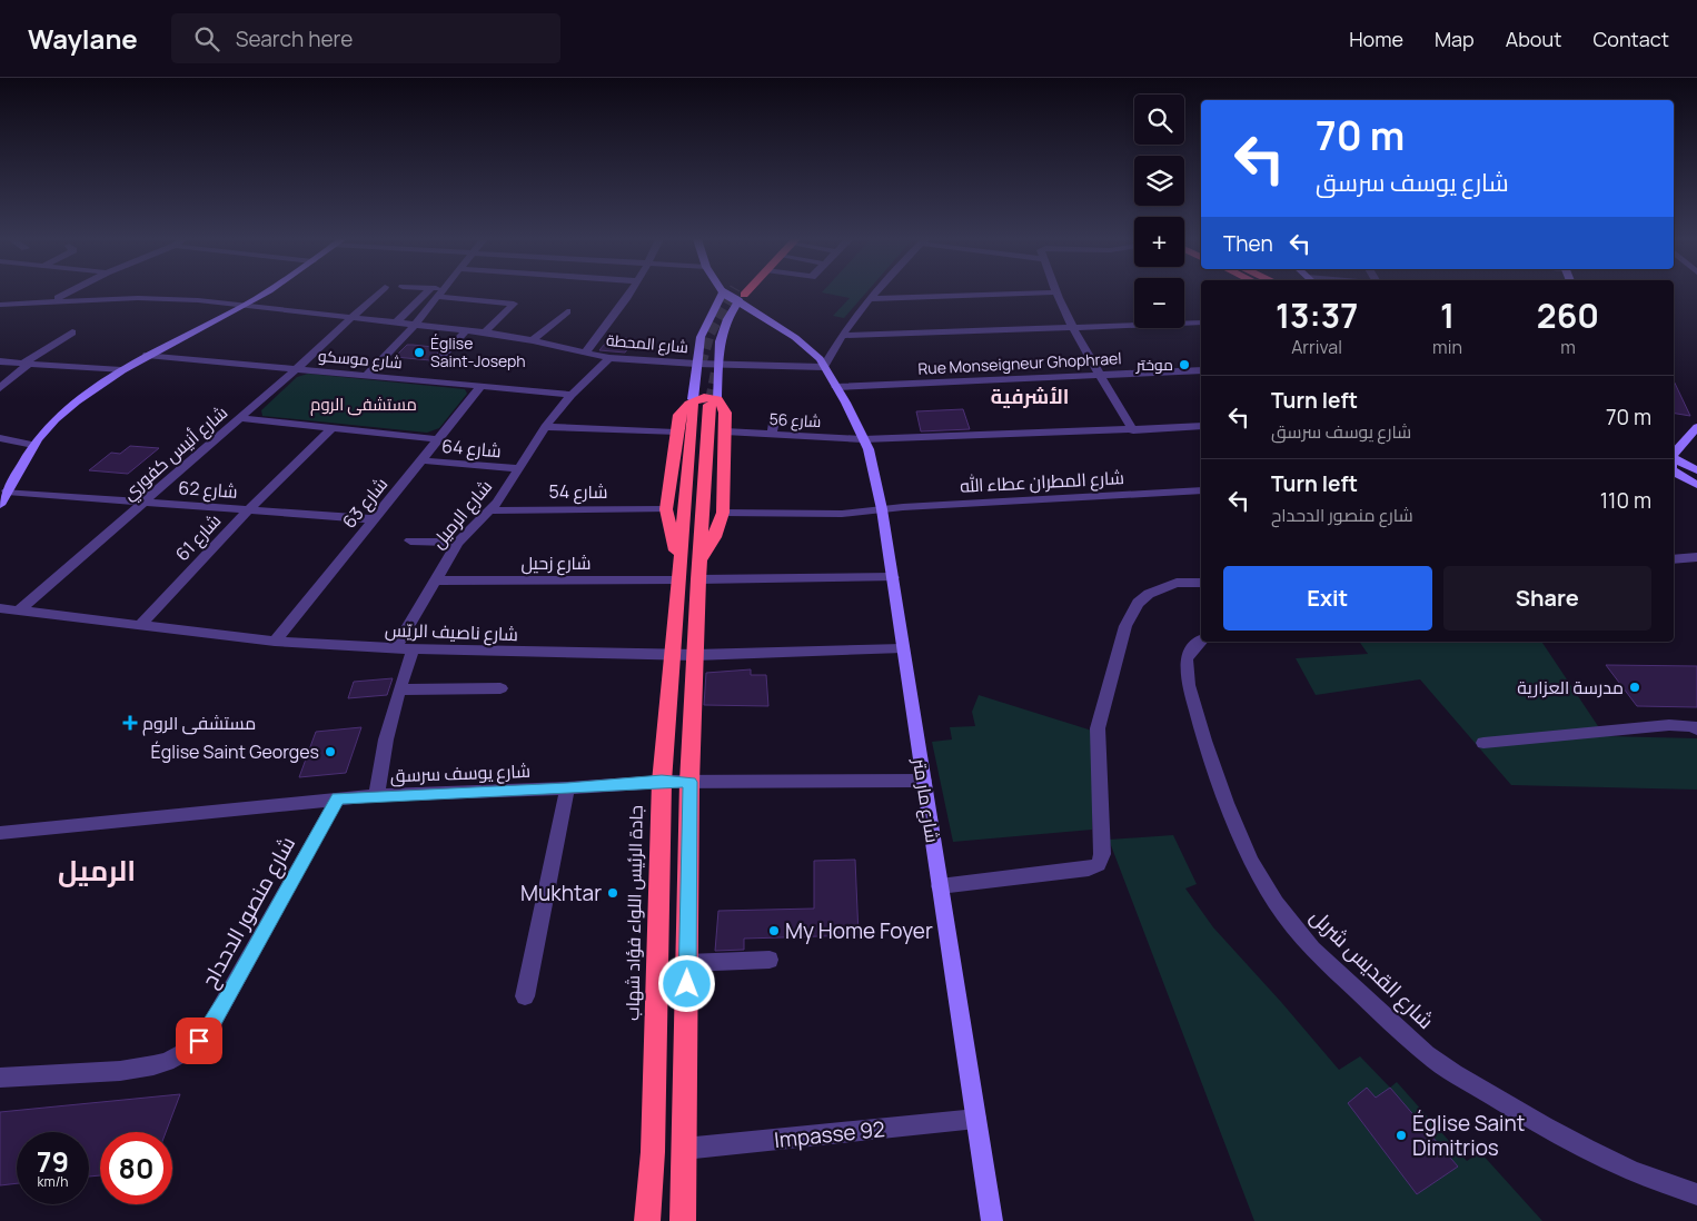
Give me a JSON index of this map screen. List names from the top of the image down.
{
  "streets": {
    "highway": ["جادة الرئيس اللواء فؤاد شهاب"],
    "street": [
      "شارع المحطة",
      "شارع موسكو",
      "Rue Monseigneur Ghophrael",
      "شارع 56",
      "شارع 64",
      "شارع أنيس كفوري",
      "شارع المطران عطاء الله",
      "شارع 62",
      "شارع 54",
      "شارع 63",
      "شارع الرميل",
      "شارع 61",
      "شارع زحيل",
      "شارع ناصيف الريّس",
      "شارع يوسف سرسق",
      "شارع مار متر",
      "شارع منصور الدحداح",
      "شارع القديس شربل",
      "Impasse 92"
    ]
  },
  "crossings": [
    ["شارع المحطة", "شارع أنيس كفوري"],
    ["شارع المحطة", "شارع الرميل"],
    ["شارع المحطة", "شارع مار متر"],
    ["شارع موسكو", "شارع أنيس كفوري"],
    ["شارع موسكو", "شارع 63"],
    ["شارع موسكو", "شارع الرميل"],
    ["Rue Monseigneur Ghophrael", "شارع مار متر"],
    ["شارع 56", "شارع مار متر"],
    ["شارع 64", "شارع أنيس كفوري"],
    ["شارع 64", "شارع 63"],
    ["شارع 64", "شارع الرميل"],
    ["شارع 64", "شارع 61"],
    ["شارع أنيس كفوري", "شارع 62"],
    ["شارع أنيس كفوري", "شارع ناصيف الريّس"],
    ["شارع المطران عطاء الله", "شارع مار متر"],
    ["شارع 62", "شارع 63"],
    ["شارع 62", "شارع 61"],
    ["شارع 54", "شارع الرميل"],
    ["شارع 63", "شارع ناصيف الريّس"],
    ["شارع الرميل", "شارع زحيل"],
    ["شارع الرميل", "شارع ناصيف الريّس"],
    ["شارع 61", "شارع ناصيف الريّس"],
    ["شارع زحيل", "جادة الرئيس اللواء فؤاد شهاب"],
    ["شارع ناصيف الريّس", "شارع مار متر"],
    ["شارع ناصيف الريّس", "جادة الرئيس اللواء فؤاد شهاب"],
    ["شارع يوسف سرسق", "شارع مار متر"],
    ["شارع يوسف سرسق", "شارع منصور الدحداح"],
    ["شارع يوسف سرسق", "جادة الرئيس اللواء فؤاد شهاب"],
    ["شارع مار متر", "Impasse 92"]
  ],
  "districts": ["الأشرفية", "مستشفى الروم", "الرميل"],
  "places": {
    "other": [
      "Église Saint-Joseph",
      "موختر",
      "مدرسة العزارية",
      "Église Saint Georges",
      "Mukhtar",
      "My Home Foyer",
      "Église Saint Dimitrios"
    ],
    "health": ["مستشفى الروم"]
  },
  "page": {
    "header": "Waylane",
    "search": "Search here",
    "nav": [
      "Home",
      "Map",
      "About",
      "Contact"
    ],
    "map_buttons": ["+", "−"],
    "turn": ["70 m", "شارع يوسف سرسق"],
    "then": "Then",
    "eta": [
      "13:37",
      "Arrival",
      "1",
      "min",
      "260",
      "m"
    ],
    "list": [
      {
        "name": "Turn left",
        "note": "شارع يوسف سرسق",
        "value": "70 m"
      },
      {
        "name": "Turn left",
        "note": "شارع منصور الدحداح",
        "value": "110 m"
      }
    ],
    "buttons": ["Exit", "Share"],
    "speed": "79 km/h",
    "limit": "80"
  }
}
